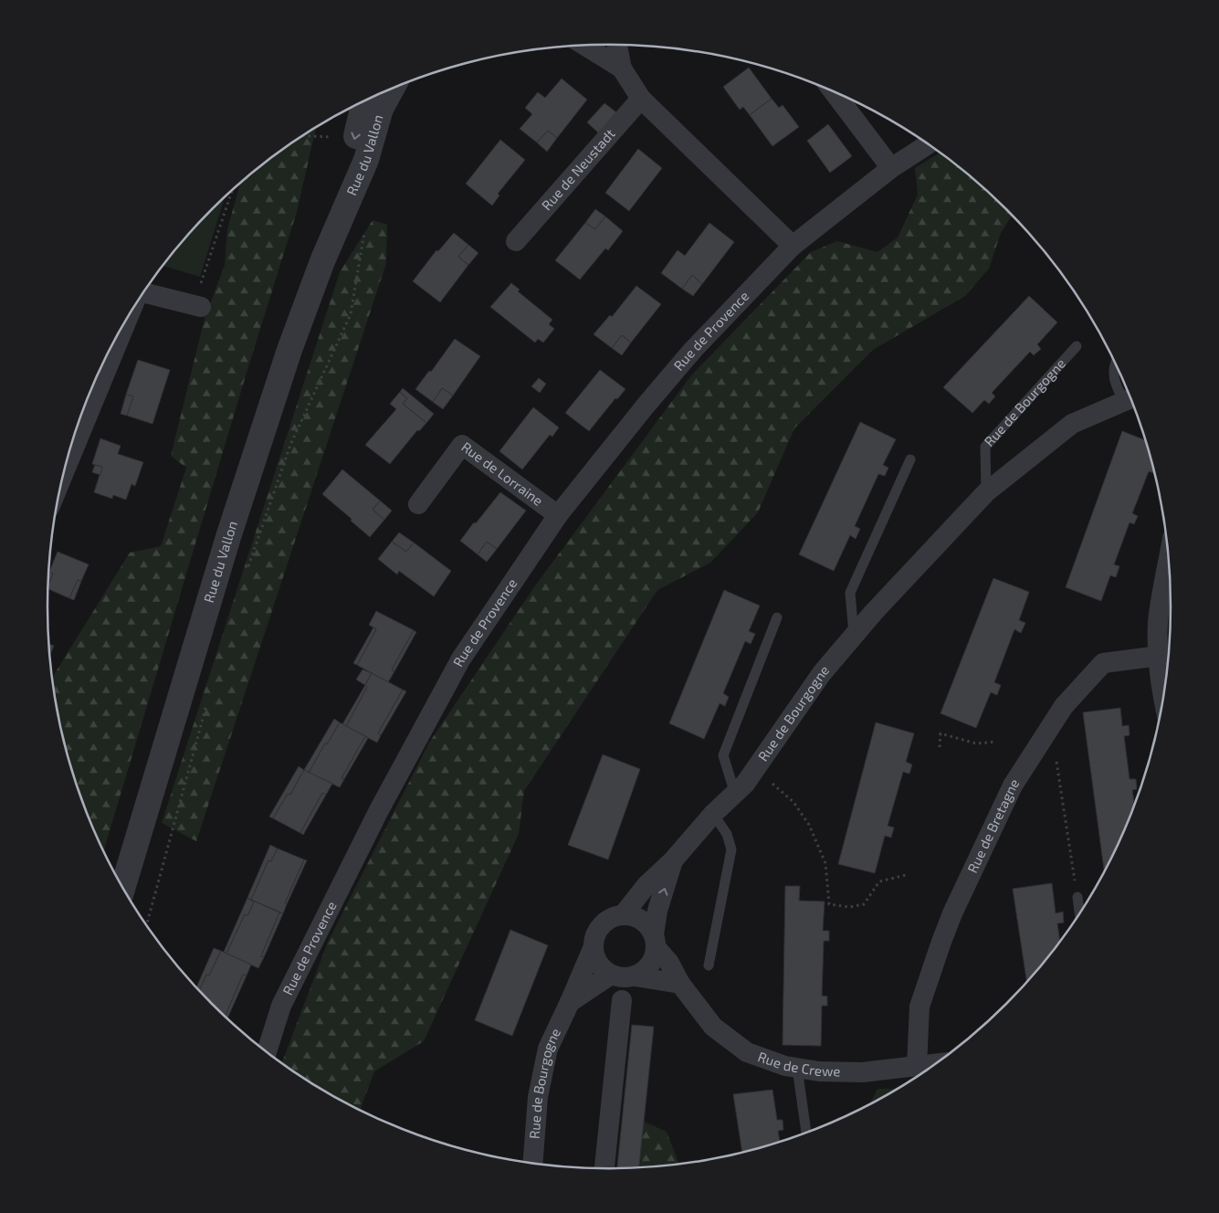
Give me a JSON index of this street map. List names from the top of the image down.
{
  "streets": {
    "street": [
      "Rue du Vallon",
      "Rue de Neustadt",
      "Rue de Provence",
      "Rue de Bourgogne",
      "Rue de Lorraine",
      "Rue de Bretagne",
      "Rue de Crewe"
    ]
  },
  "crossings": [
    ["Rue de Provence", "Rue de Lorraine"],
    ["Rue de Bourgogne", "Rue de Crewe"],
    ["Rue de Bretagne", "Rue de Crewe"]
  ]
}
